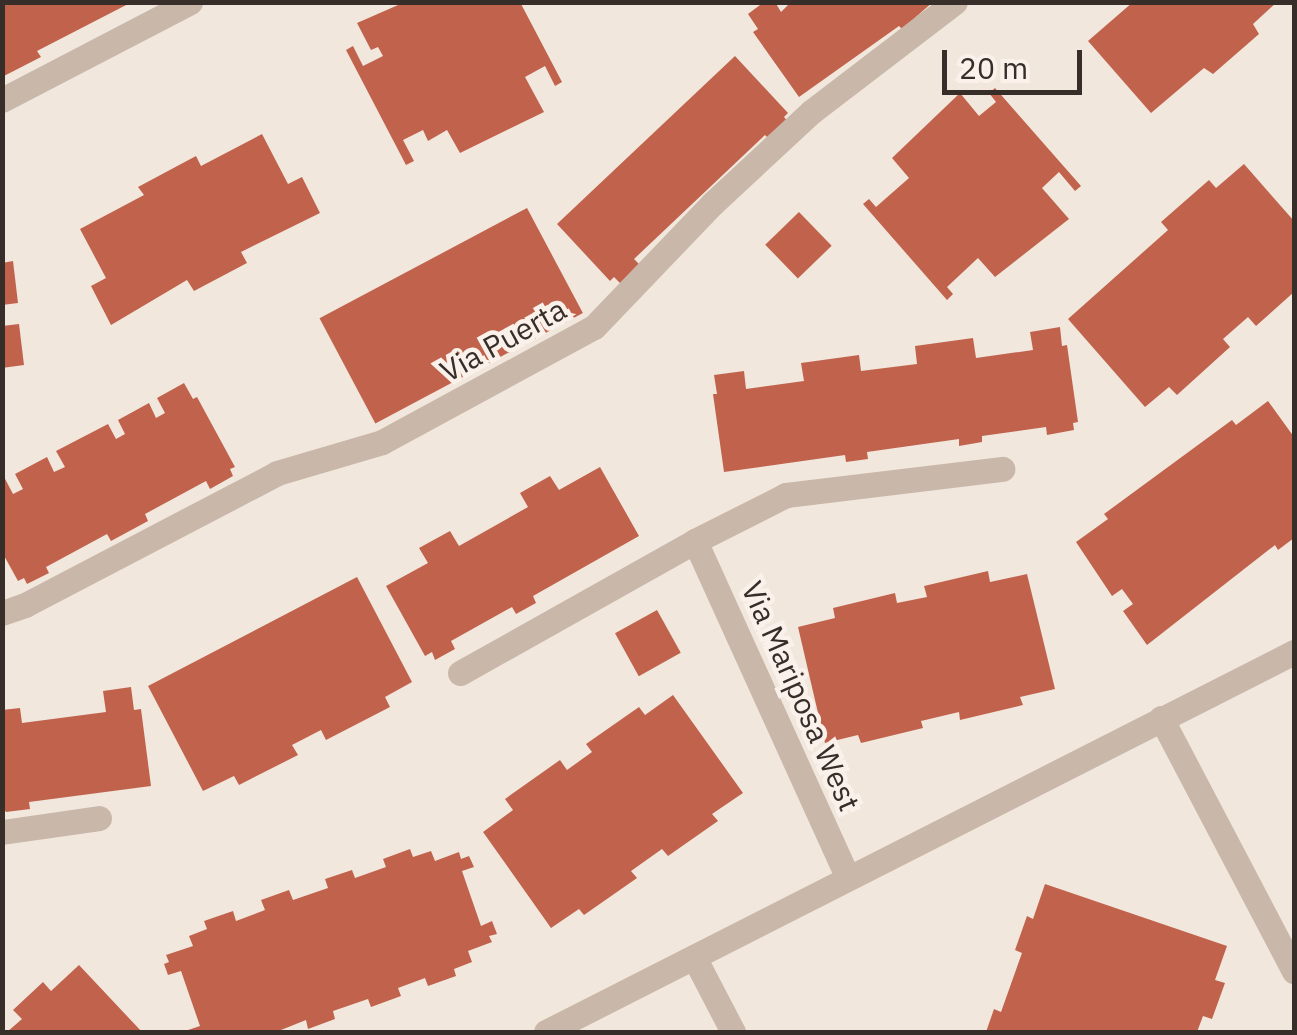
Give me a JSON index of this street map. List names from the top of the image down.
{
  "streets": {
    "street": ["Via Puerta", "Via Mariposa West"]
  },
  "scale_bar": "20 m"
}
